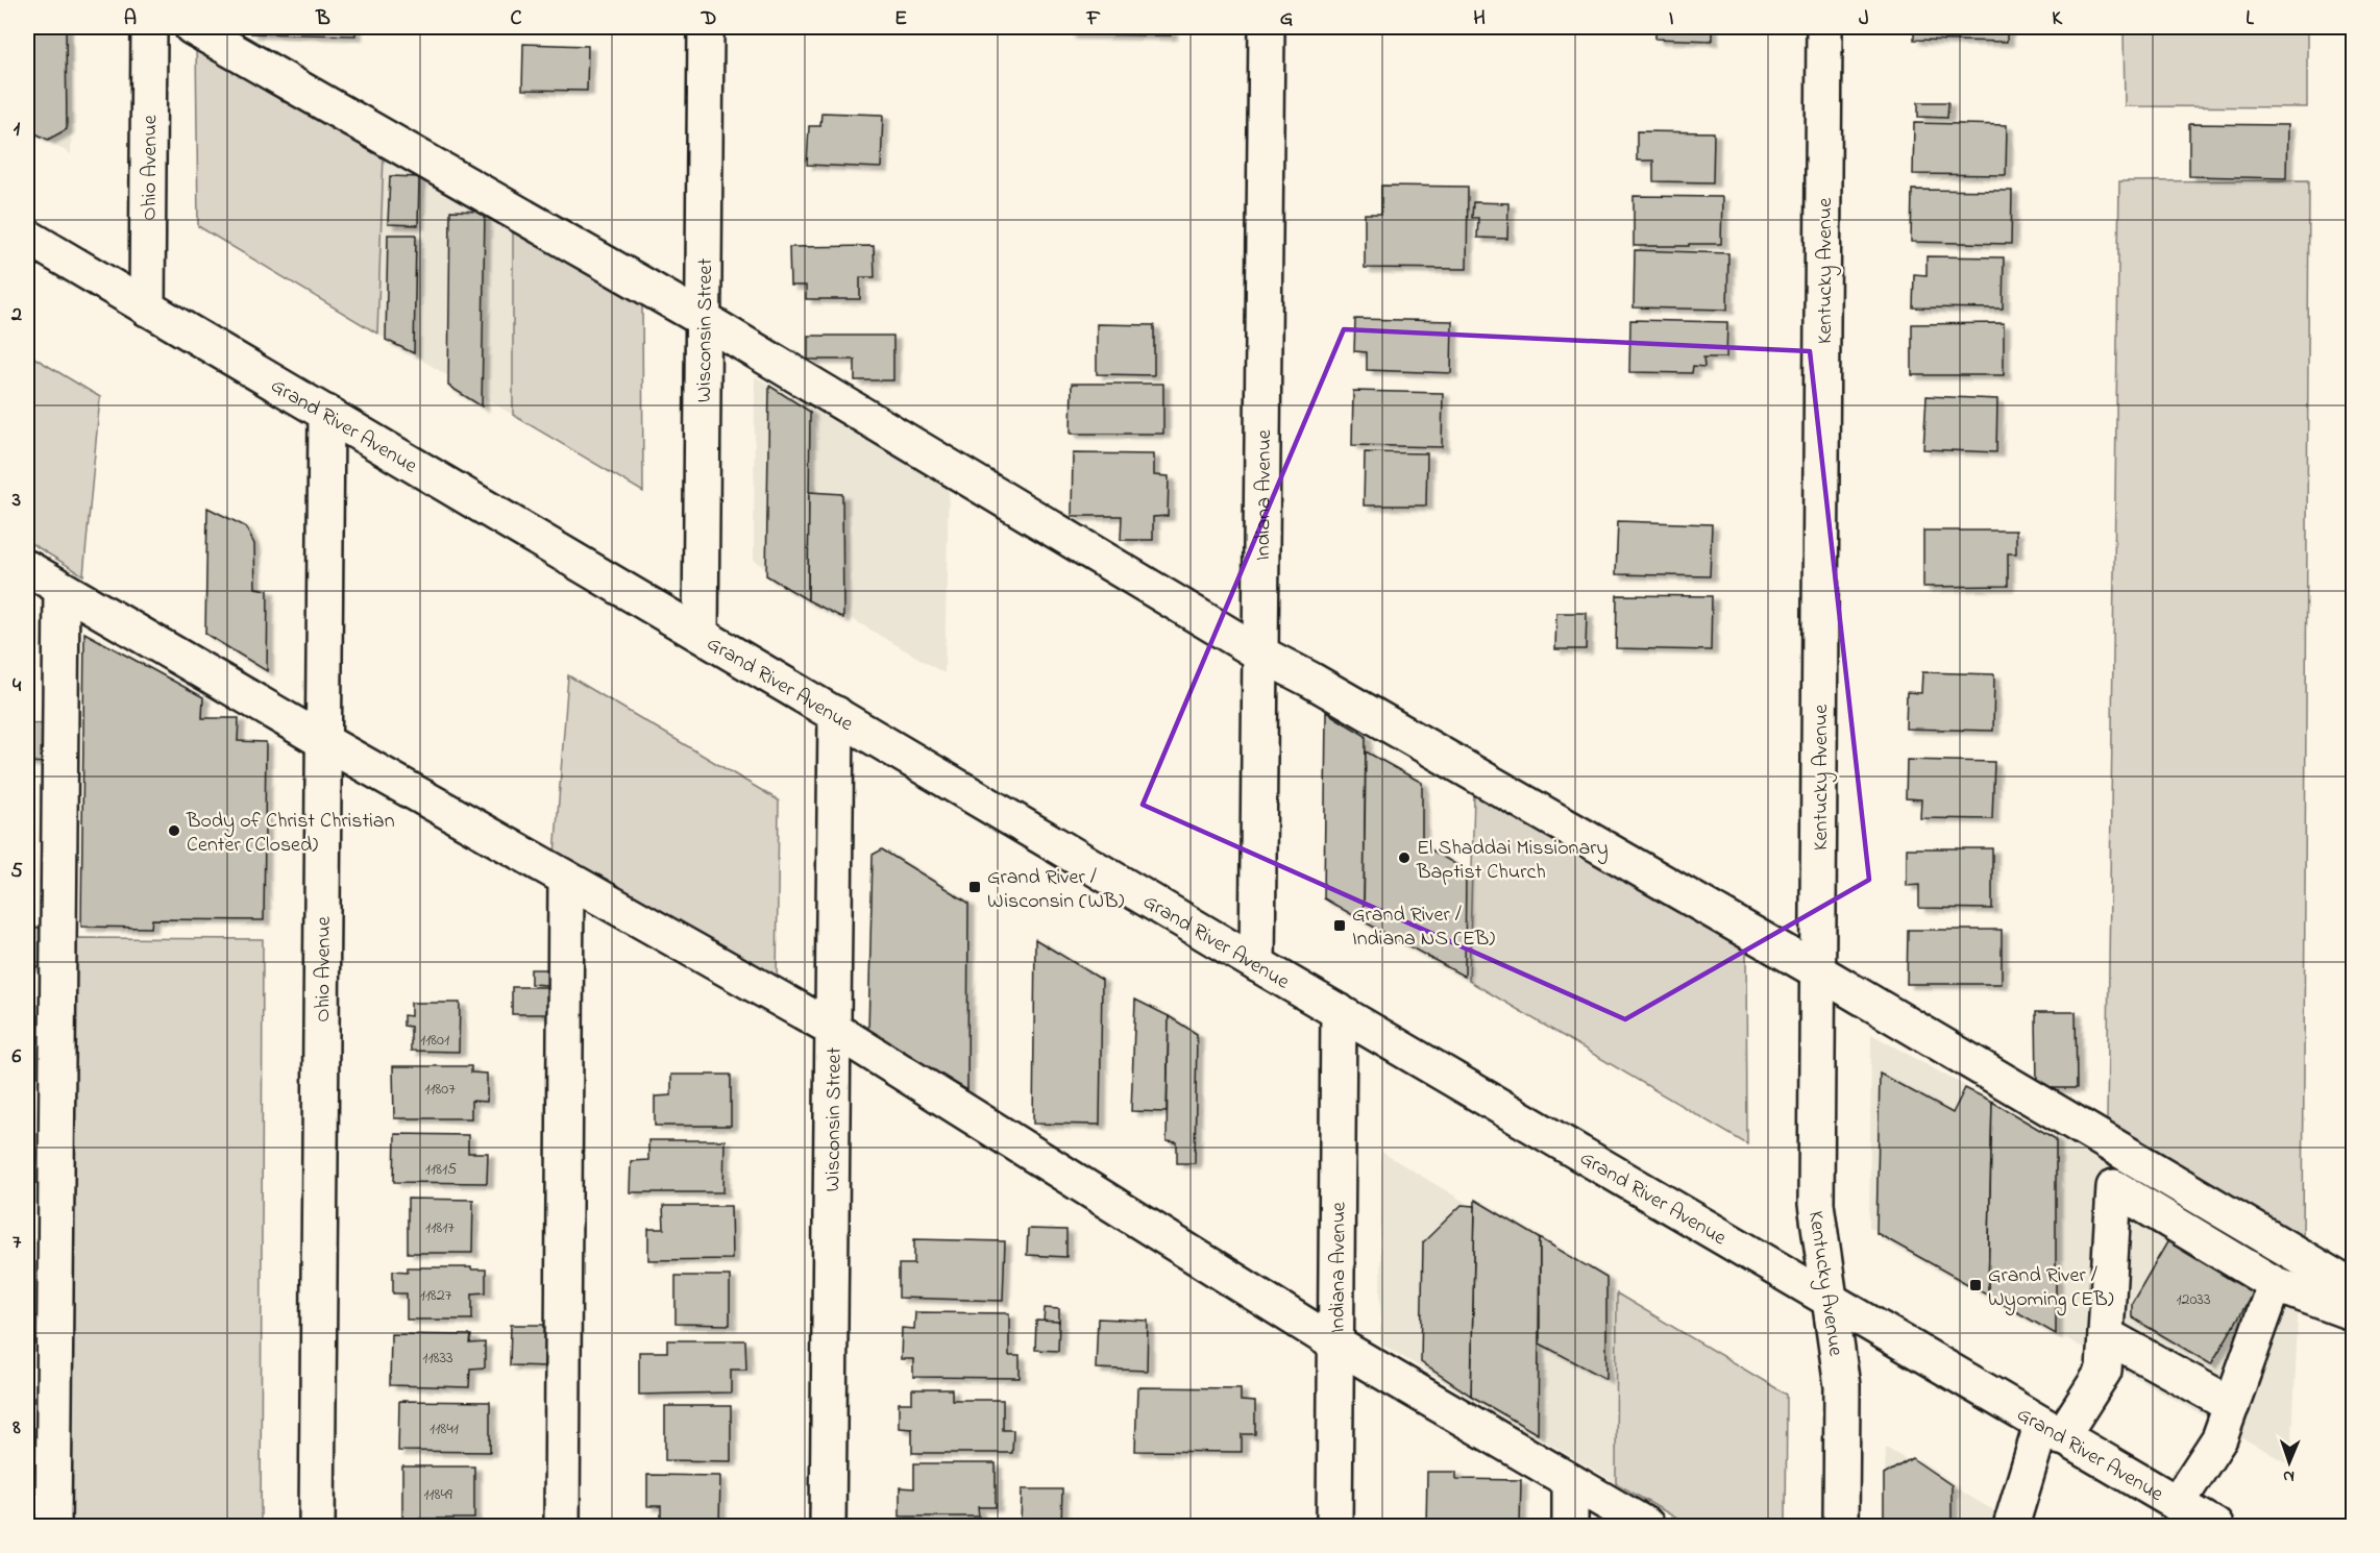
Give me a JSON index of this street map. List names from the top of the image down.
{
  "streets": {
    "street": [
      "Ohio Avenue",
      "Kentucky Avenue",
      "Wisconsin Street",
      "Grand River Avenue",
      "Indiana Avenue"
    ]
  },
  "crossings": [
    ["Ohio Avenue", "Grand River Avenue"],
    ["Kentucky Avenue", "Grand River Avenue"],
    ["Wisconsin Street", "Grand River Avenue"],
    ["Grand River Avenue", "Indiana Avenue"]
  ],
  "places": {
    "other": ["Body of Christ Christian Center (Closed)", "El Shaddai Missionary Baptist Church"],
    "transit": ["Grand River / Wisconsin (WB)", "Grand River / Indiana NS (EB)", "Grand River / Wyoming (EB)"]
  },
  "house_numbers": [
    "11801",
    "11807",
    "11815",
    "11817",
    "11827",
    "12033",
    "11833",
    "11841",
    "11849"
  ],
  "north": "bottom",
  "grid": {
    "columns": [
      "A",
      "B",
      "C",
      "D",
      "E",
      "F",
      "G",
      "H",
      "I",
      "J",
      "K",
      "L"
    ],
    "rows": [
      "1",
      "2",
      "3",
      "4",
      "5",
      "6",
      "7",
      "8"
    ]
  }
}
